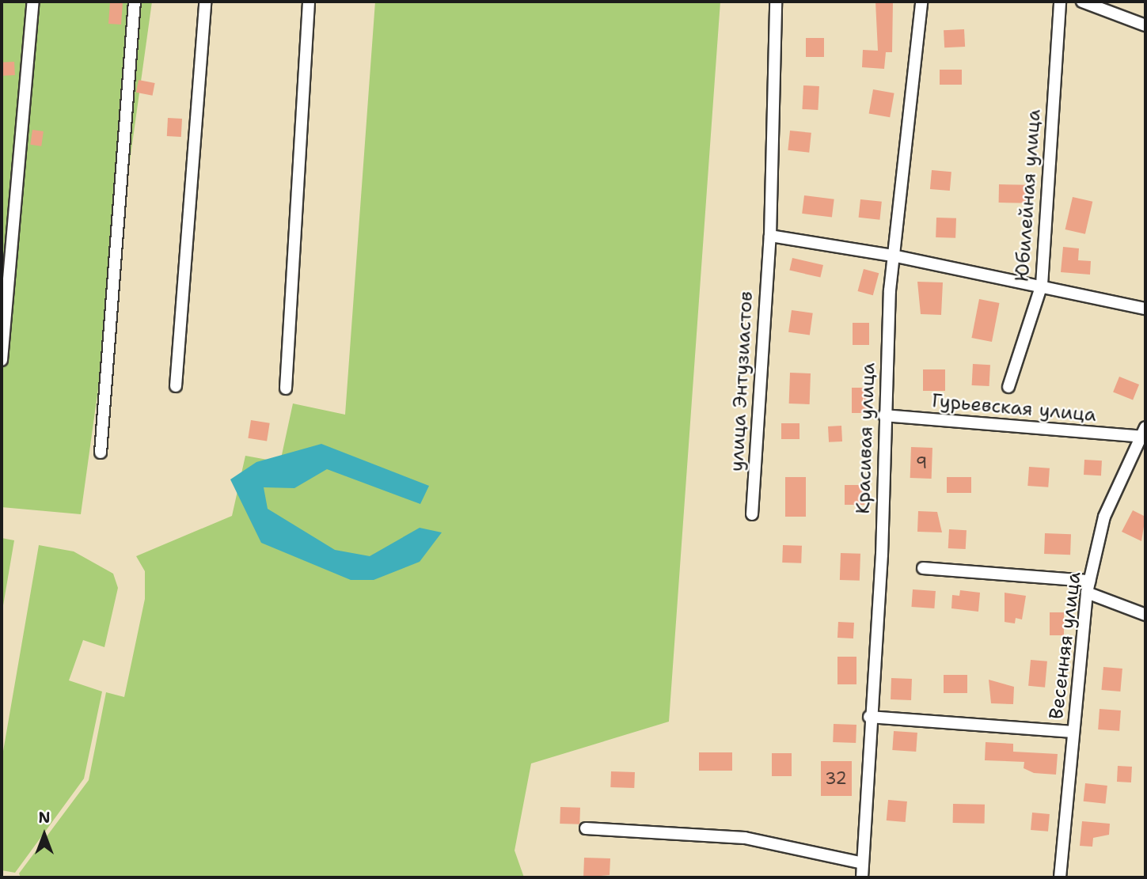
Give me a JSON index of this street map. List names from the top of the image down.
{
  "streets": {
    "street": [
      "Юбилейная улица",
      "улица Энтузиастов",
      "Гурьевская улица",
      "Красивая улица",
      "Весенняя улица"
    ]
  },
  "crossings": [
    ["Гурьевская улица", "Красивая улица"],
    ["Гурьевская улица", "Весенняя улица"]
  ],
  "house_numbers": ["9", "32"],
  "north": "top"
}
